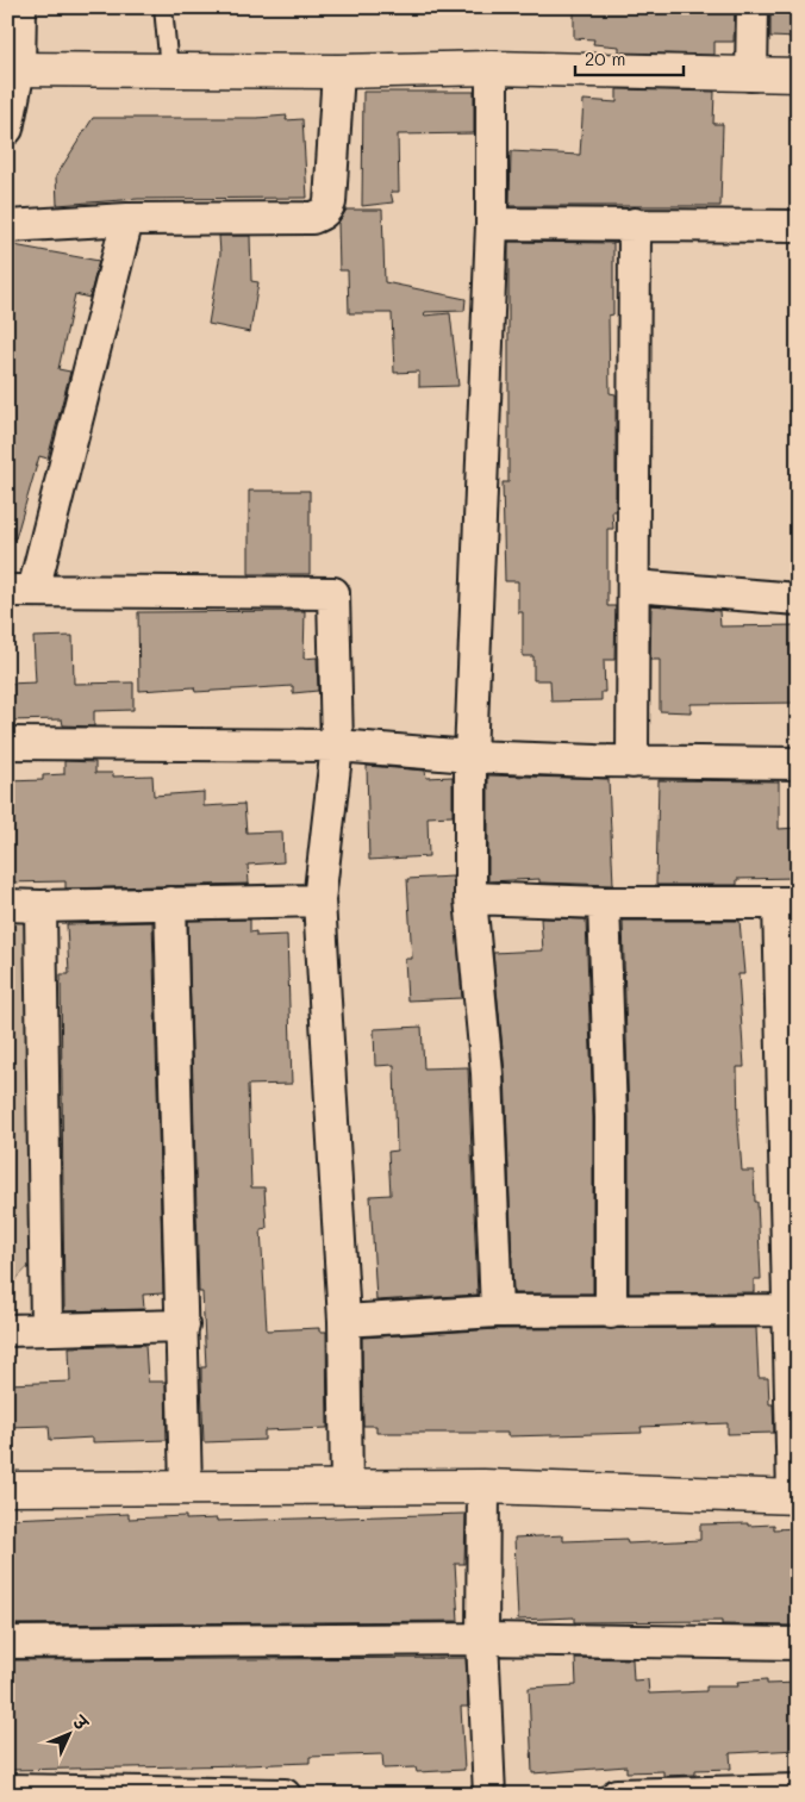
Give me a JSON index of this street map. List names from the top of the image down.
{
  "scale_bar": "20 m",
  "north": "top right"
}
